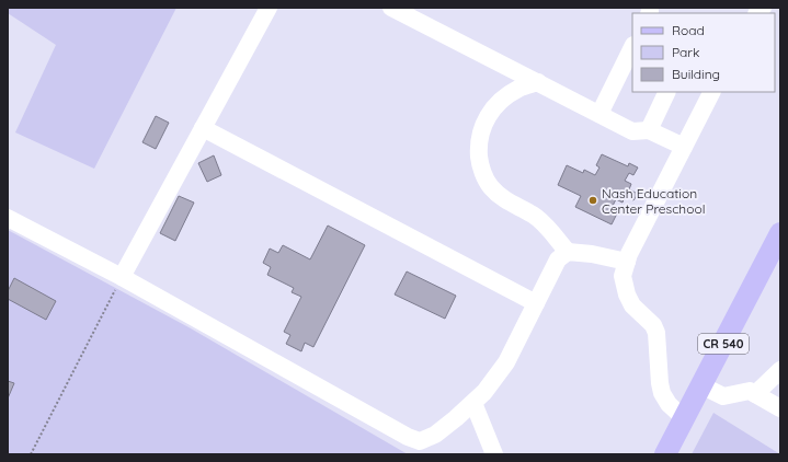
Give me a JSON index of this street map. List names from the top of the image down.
{
  "streets": {
    "main road": ["CR 540"]
  },
  "places": ["Nash Education Center Preschool"],
  "legend": ["Road", "Park", "Building"]
}
